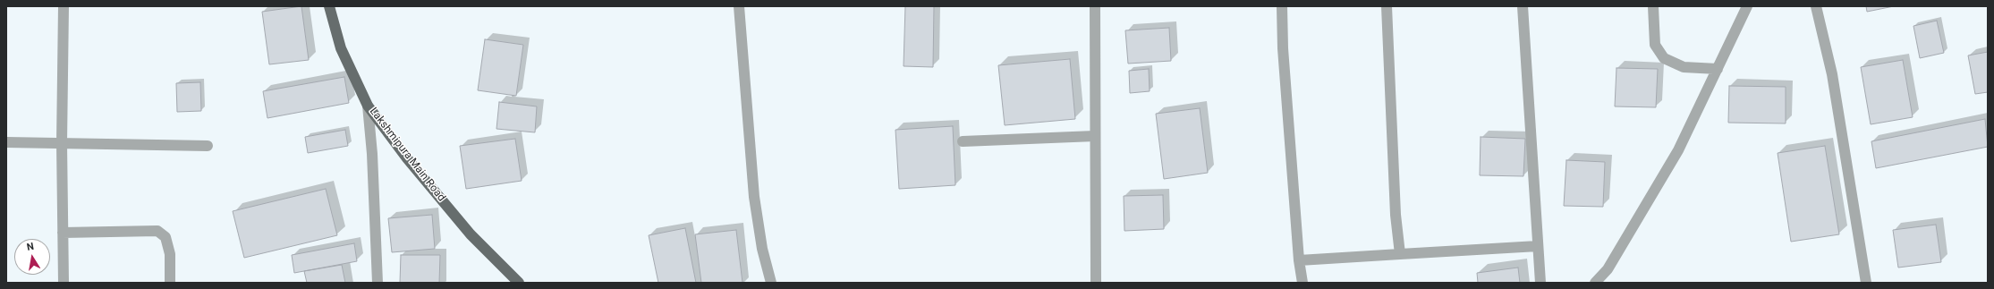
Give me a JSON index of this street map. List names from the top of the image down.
{
  "streets": {
    "main road": ["Lakshmipura Main Road"]
  },
  "north": "top"
}
